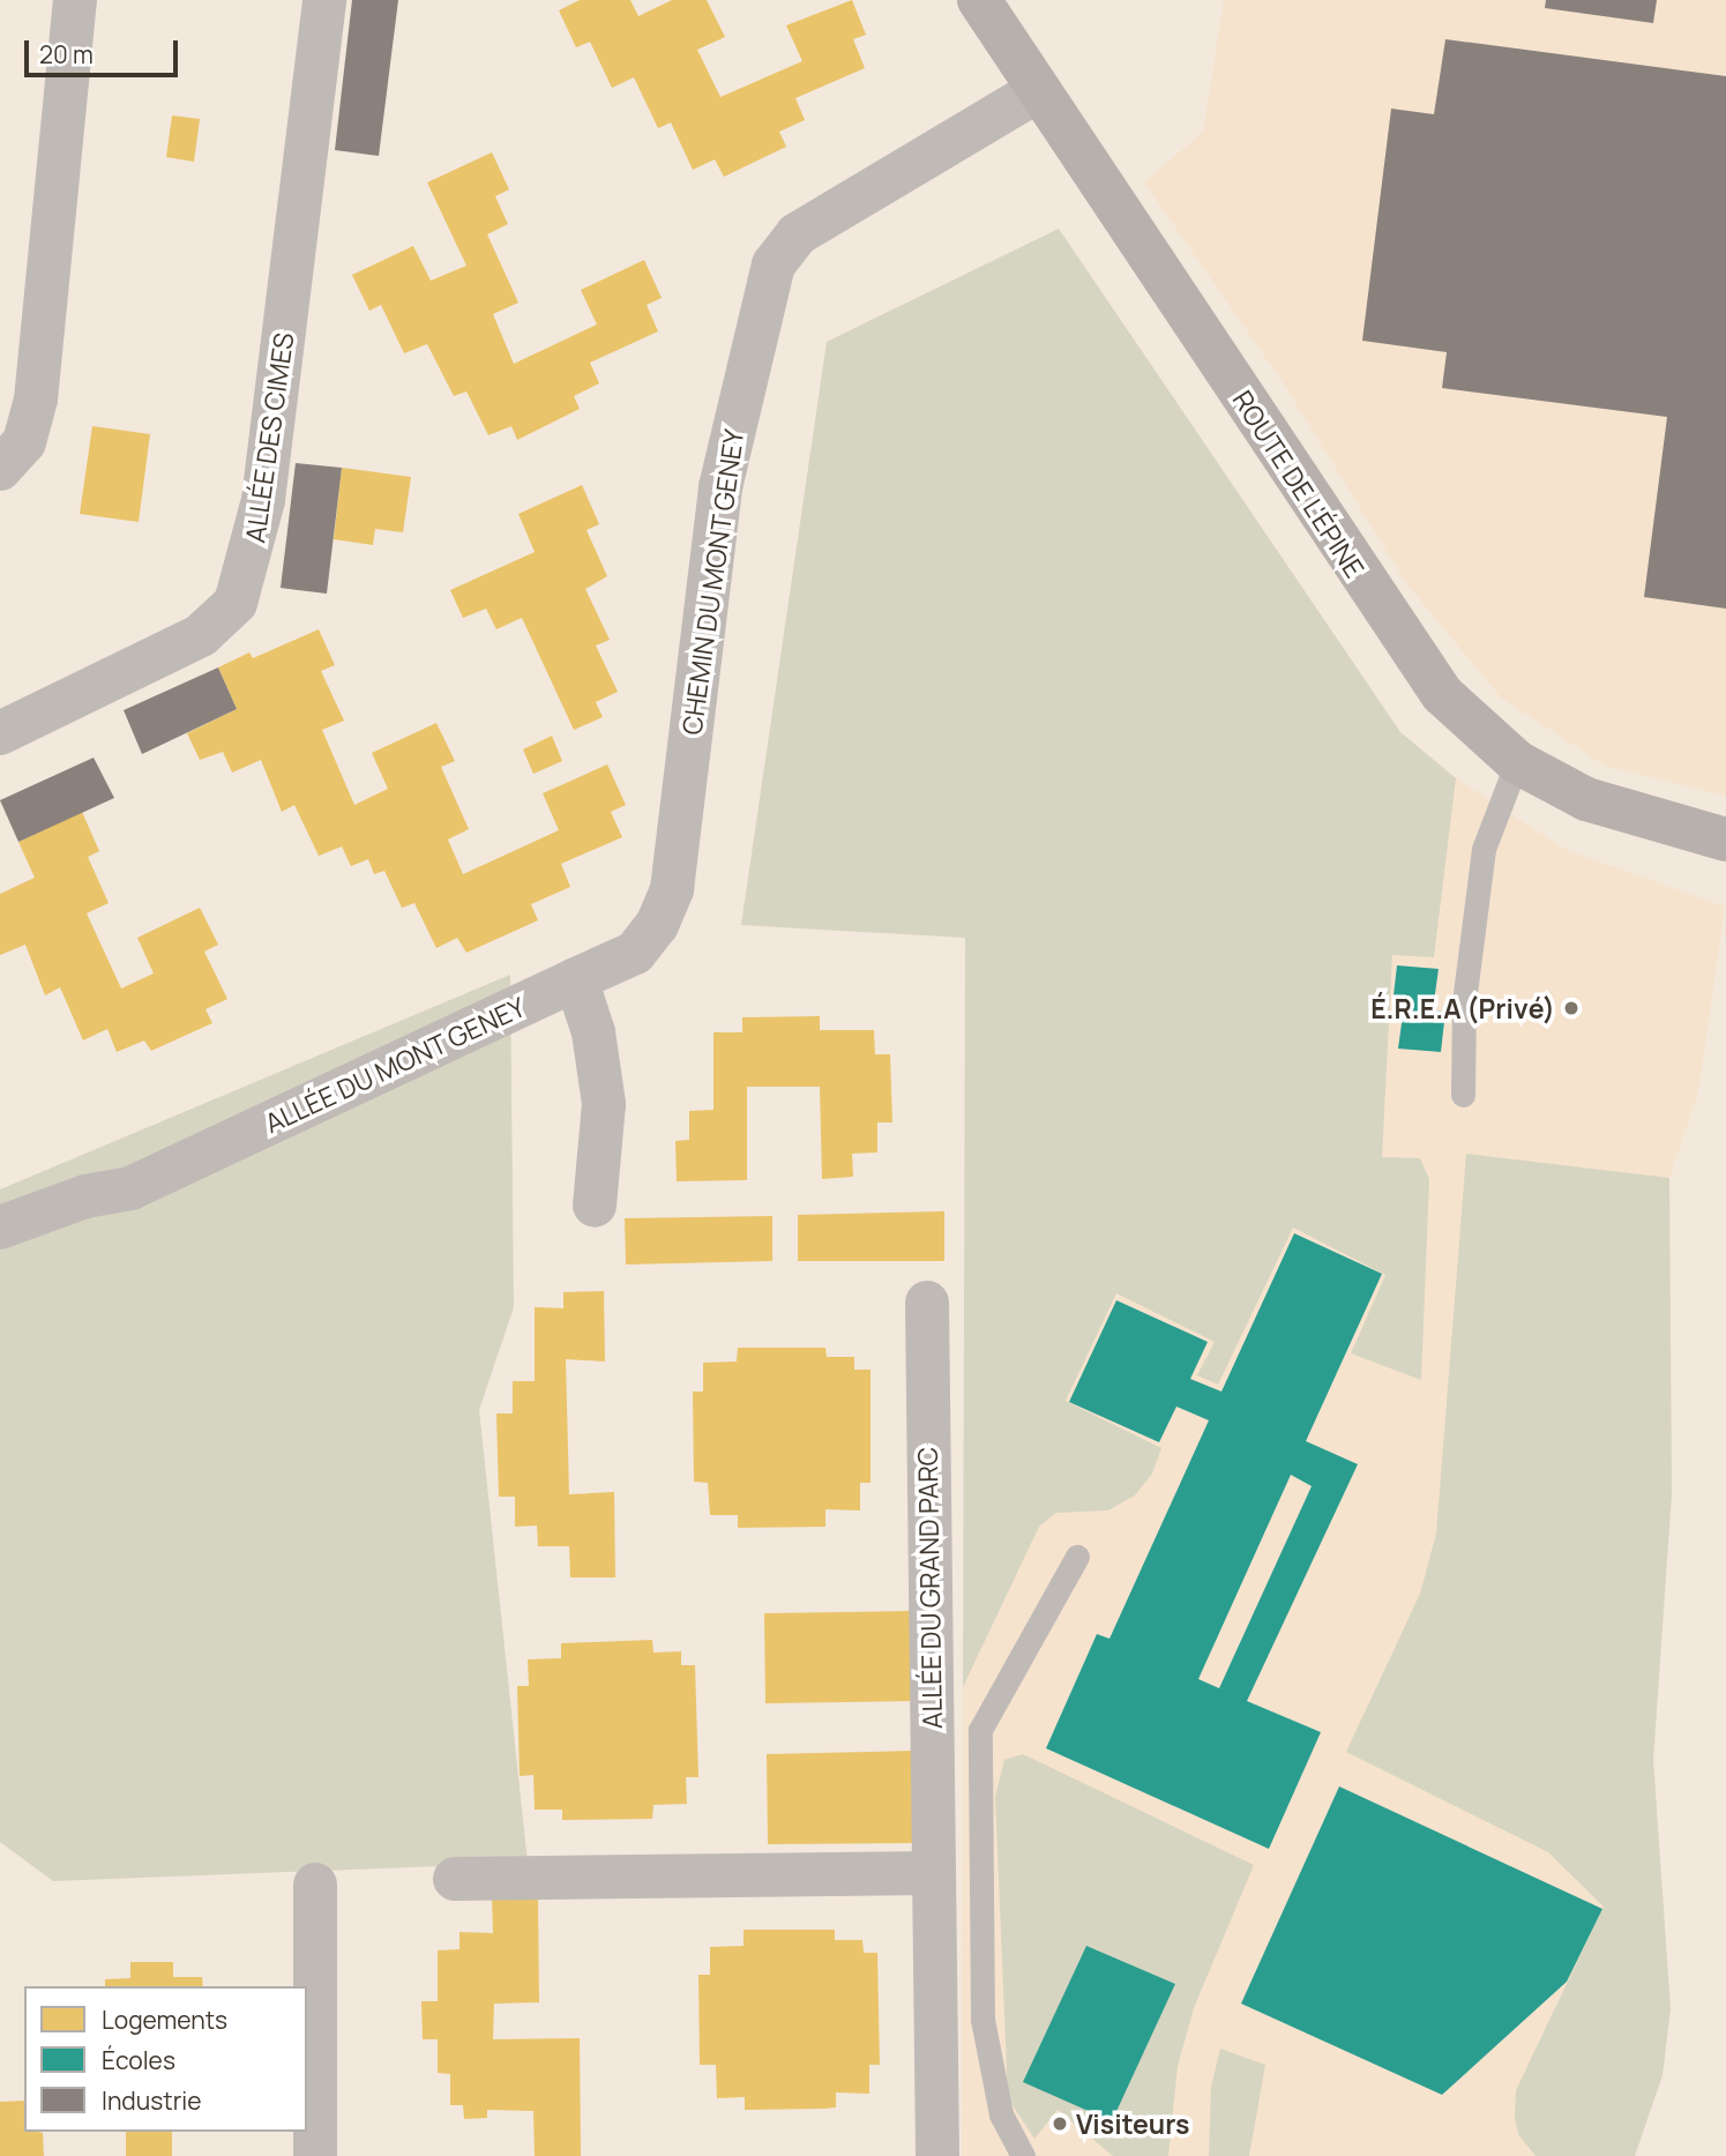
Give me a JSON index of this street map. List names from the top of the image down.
{
  "streets": {
    "street": [
      "ALLÉE DES CIMES",
      "ROUTE DE L'ÉPINE",
      "CHEMIN DU MONT GENEY",
      "ALLÉE DU MONT GENEY",
      "ALLÉE DU GRAND PARC"
    ]
  },
  "crossings": [
    ["ROUTE DE L'ÉPINE", "CHEMIN DU MONT GENEY"],
    ["CHEMIN DU MONT GENEY", "ALLÉE DU MONT GENEY"]
  ],
  "places": ["É.R.E.A (Privé)", "Visiteurs"],
  "legend": ["Logements", "Écoles", "Industrie"],
  "scale_bar": "20 m"
}
